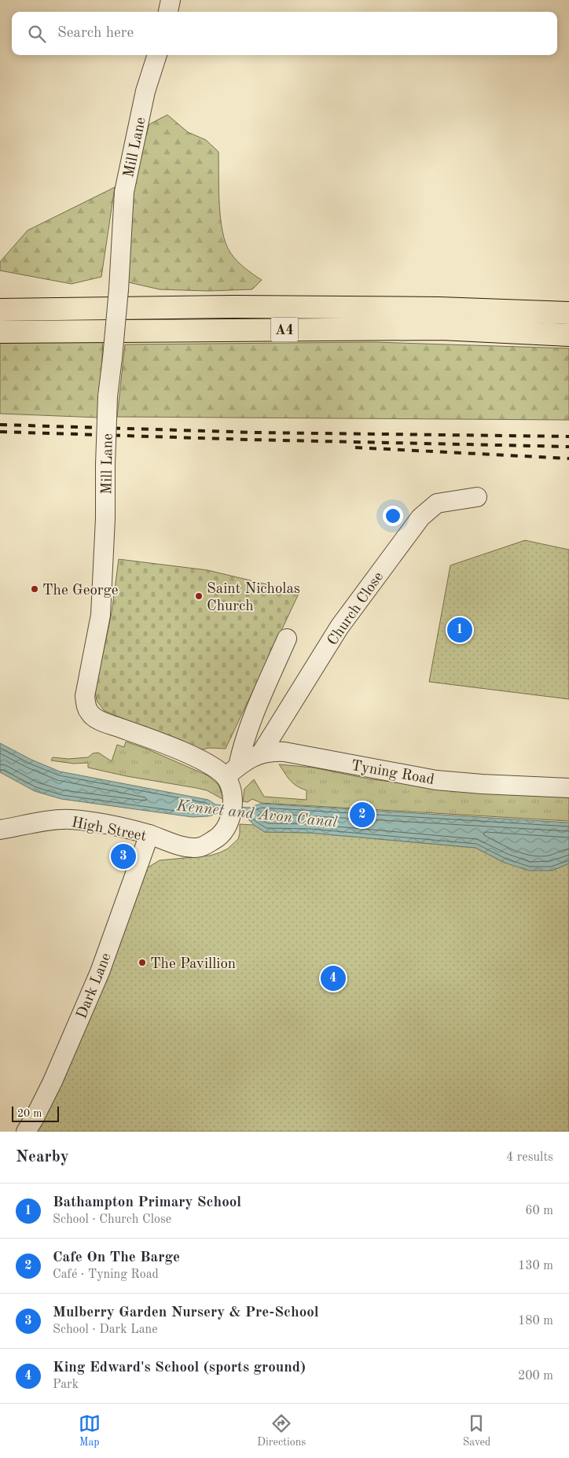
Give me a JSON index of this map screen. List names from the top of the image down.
{
  "streets": {
    "highway": ["A4"],
    "street": [
      "Mill Lane",
      "Church Close",
      "Tyning Road",
      "High Street",
      "Dark Lane"
    ]
  },
  "crossings": [
    ["Mill Lane", "Tyning Road"],
    ["Mill Lane", "High Street"],
    ["Church Close", "Tyning Road"],
    ["Tyning Road", "High Street"],
    ["High Street", "Dark Lane"]
  ],
  "water": ["Kennet and Avon Canal"],
  "places": ["The George", "Saint Nicholas Church", "The Pavillion"],
  "scale_bar": "20 m",
  "page": {
    "search": "Search here",
    "pins": [
      "1",
      "2",
      "3",
      "4"
    ],
    "scale": "20 m",
    "heading": ["Nearby", "4 results"],
    "list": [
      {
        "mark": "1",
        "name": "Bathampton Primary School",
        "note": "School · Church Close",
        "value": "60 m"
      },
      {
        "mark": "2",
        "name": "Cafe On The Barge",
        "note": "Café · Tyning Road",
        "value": "130 m"
      },
      {
        "mark": "3",
        "name": "Mulberry Garden Nursery & Pre-School",
        "note": "School · Dark Lane",
        "value": "180 m"
      },
      {
        "mark": "4",
        "name": "King Edward's School (sports ground)",
        "note": "Park",
        "value": "200 m"
      }
    ],
    "nav": ["Map", "Directions", "Saved"]
  }
}
